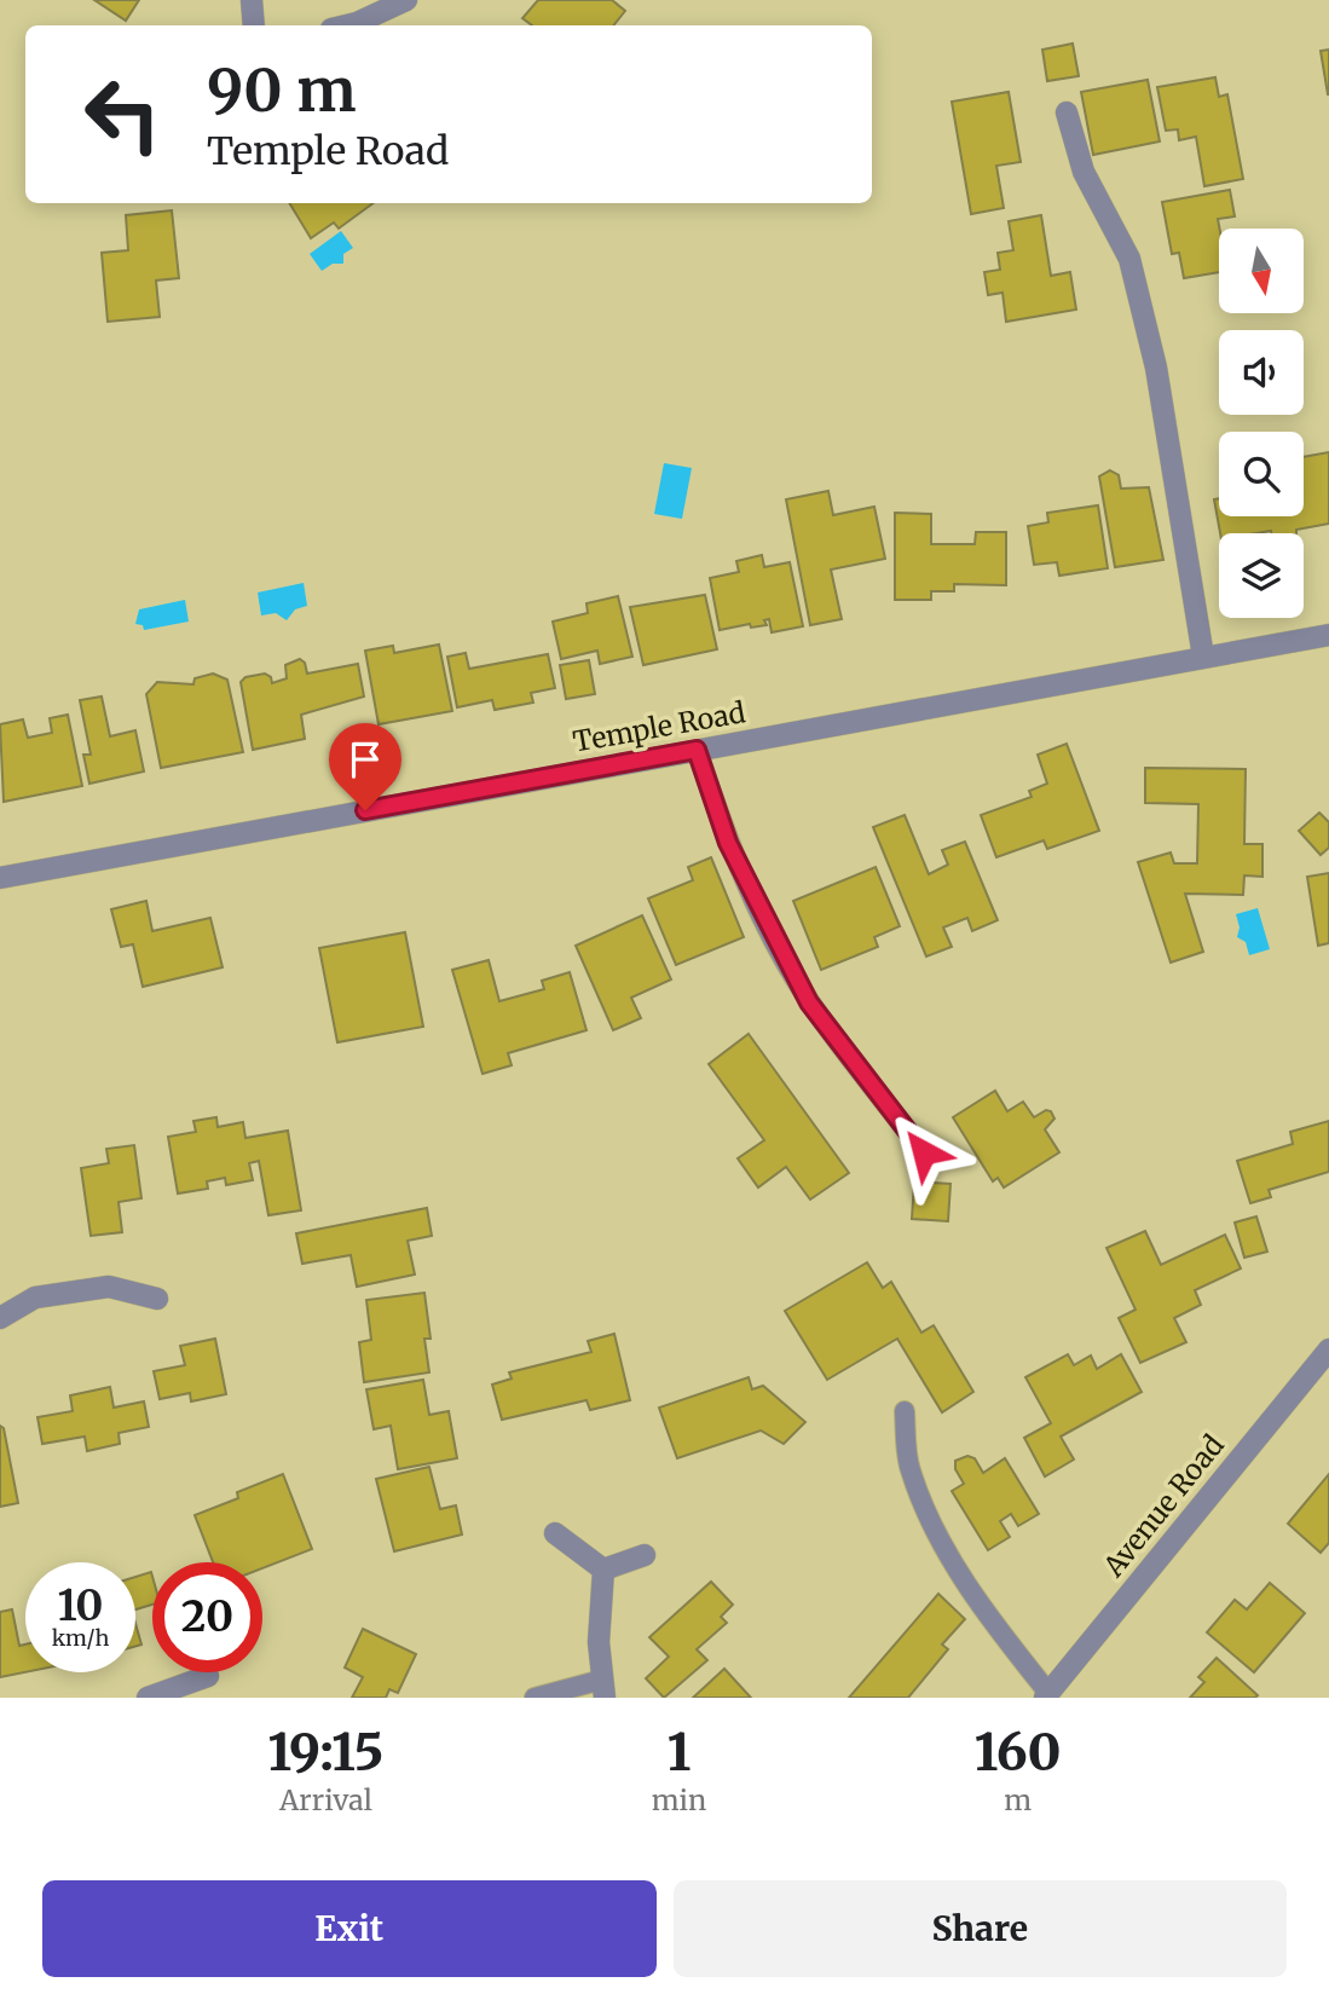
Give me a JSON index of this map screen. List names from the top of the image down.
{
  "streets": {
    "street": ["Temple Road", "Avenue Road"]
  },
  "north": "bottom",
  "page": {
    "turn": ["90 m", "Temple Road"],
    "speed": "10 km/h",
    "limit": "20",
    "eta": [
      "19:15",
      "Arrival",
      "1",
      "min",
      "160",
      "m"
    ],
    "buttons": ["Exit", "Share"]
  }
}
